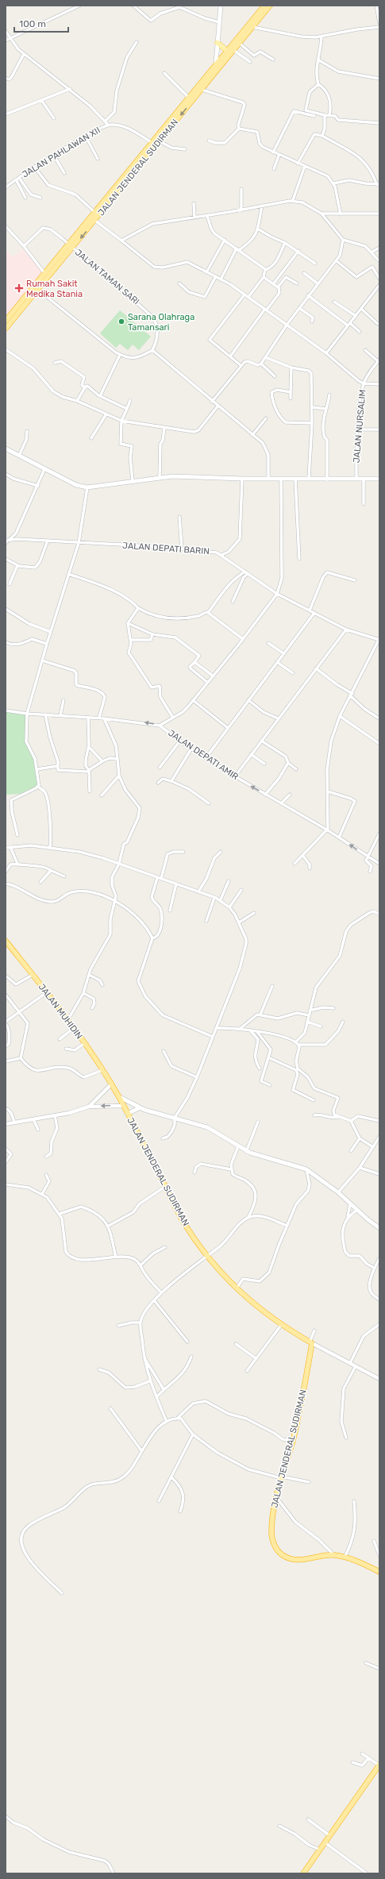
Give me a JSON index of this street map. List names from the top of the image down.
{
  "streets": {
    "highway": ["JALAN JENDERAL SUDIRMAN", "JALAN MUHIDIN"],
    "street": [
      "JALAN PAHLAWAN XII",
      "JALAN TAMAN SARI",
      "JALAN NURSALIM",
      "JALAN DEPATI BARIN",
      "JALAN DEPATI AMIR"
    ]
  },
  "crossings": [
    ["JALAN PAHLAWAN XII", "JALAN JENDERAL SUDIRMAN"],
    ["JALAN JENDERAL SUDIRMAN", "JALAN TAMAN SARI"],
    ["JALAN JENDERAL SUDIRMAN", "JALAN MUHIDIN"]
  ],
  "places": {
    "health": ["Rumah Sakit Medika Stania"],
    "other": ["Sarana Olahraga Tamansari"]
  },
  "scale_bar": "100 m"
}
